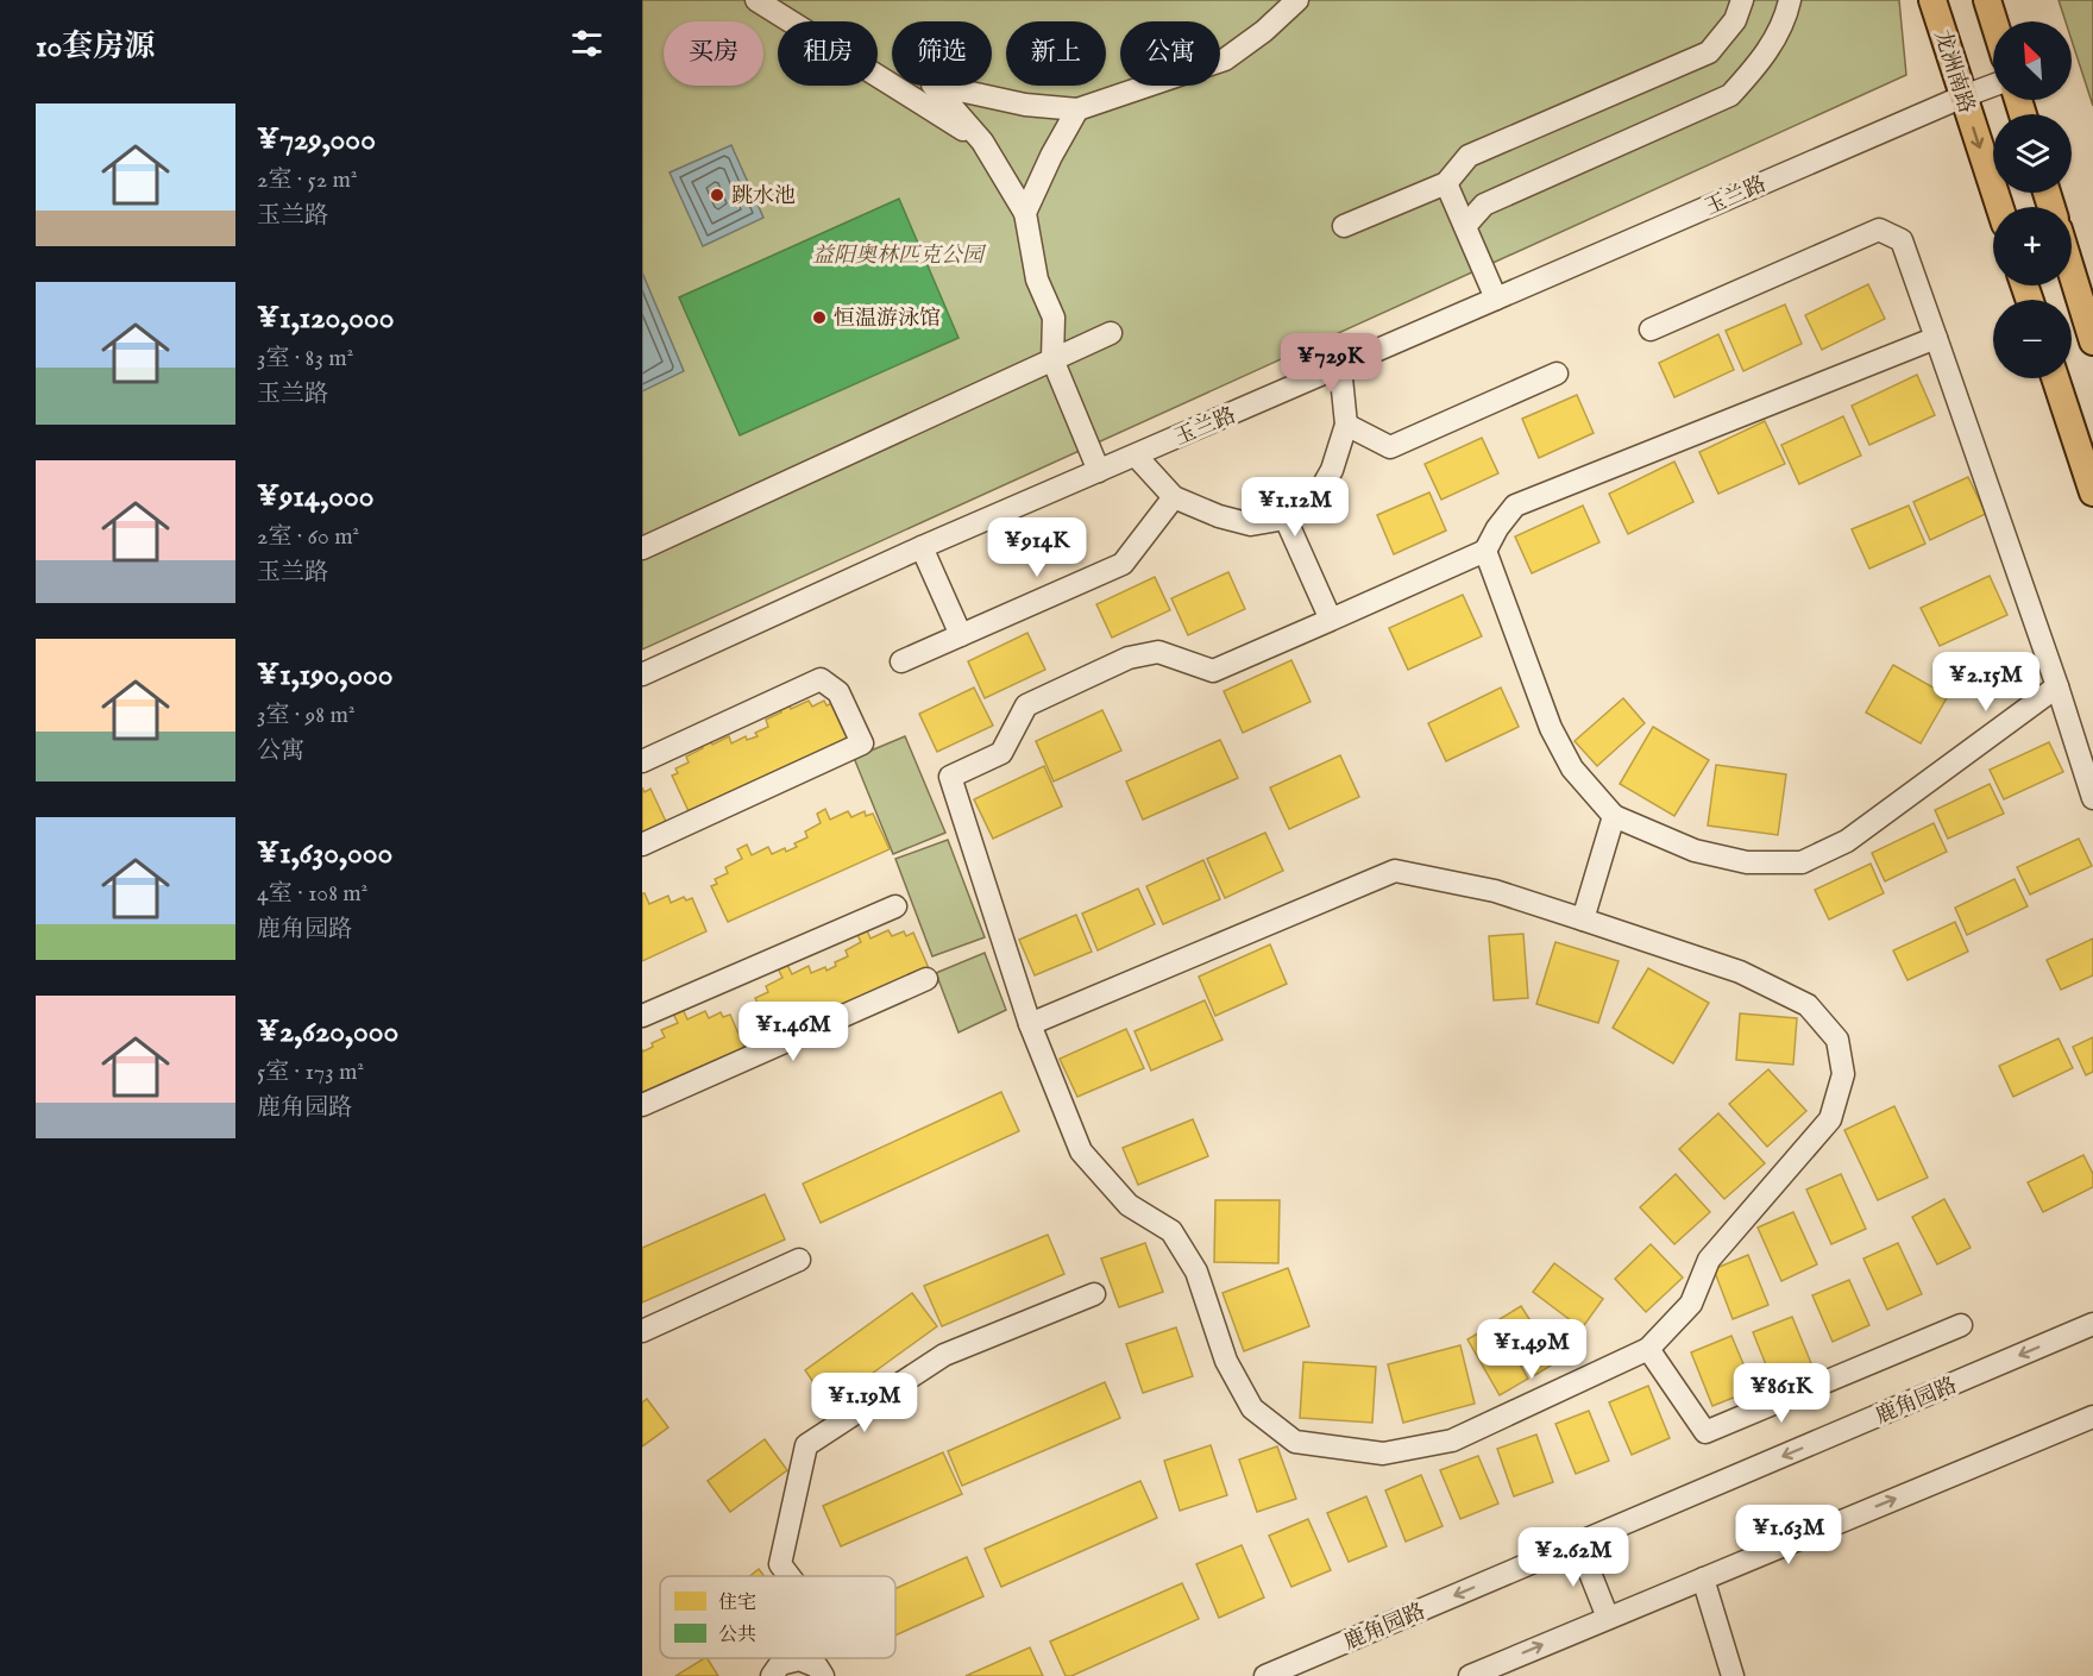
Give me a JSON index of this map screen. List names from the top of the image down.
{
  "streets": {
    "main road": ["龙洲南路"],
    "street": ["玉兰路", "鹿角园路"]
  },
  "crossings": [
    ["龙洲南路", "玉兰路"]
  ],
  "one_way": ["龙洲南路"],
  "parks": ["益阳奥林匹克公园"],
  "places": ["跳水池", "恒温游泳馆"],
  "legend": ["住宅", "公共"],
  "north": "top left",
  "page": {
    "heading": "10套房源",
    "map_buttons": ["+", "−"],
    "chip": [
      "买房",
      "租房",
      "筛选",
      "新上",
      "公寓"
    ],
    "list": [
      {
        "name": "¥729,000",
        "note": "2室 · 52 m² · 玉兰路"
      },
      {
        "name": "¥1,120,000",
        "note": "3室 · 83 m² · 玉兰路"
      },
      {
        "name": "¥914,000",
        "note": "2室 · 60 m² · 玉兰路"
      },
      {
        "name": "¥1,190,000",
        "note": "3室 · 98 m² · 公寓"
      },
      {
        "name": "¥1,630,000",
        "note": "4室 · 108 m² · 鹿角园路"
      },
      {
        "name": "¥2,620,000",
        "note": "5室 · 173 m² · 鹿角园路"
      }
    ],
    "price": [
      "¥729K",
      "¥1.12M",
      "¥914K",
      "¥2.15M",
      "¥1.46M",
      "¥1.49M",
      "¥861K",
      "¥1.19M",
      "¥1.63M",
      "¥2.62M"
    ]
  }
}
